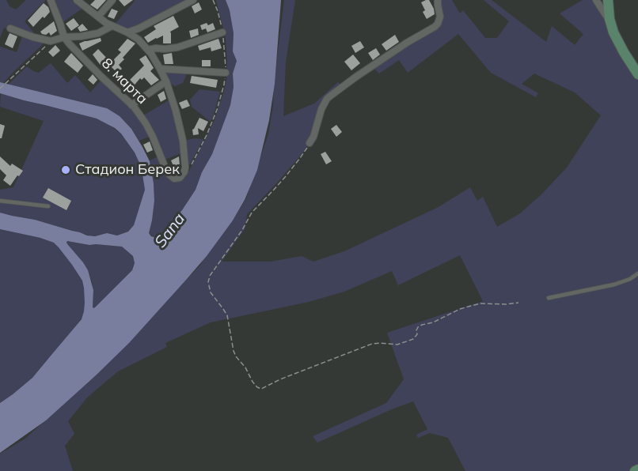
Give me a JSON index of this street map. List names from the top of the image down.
{
  "streets": {
    "street": ["8. марта"]
  },
  "water": ["Sana"],
  "places": ["Стадион Берек"]
}
